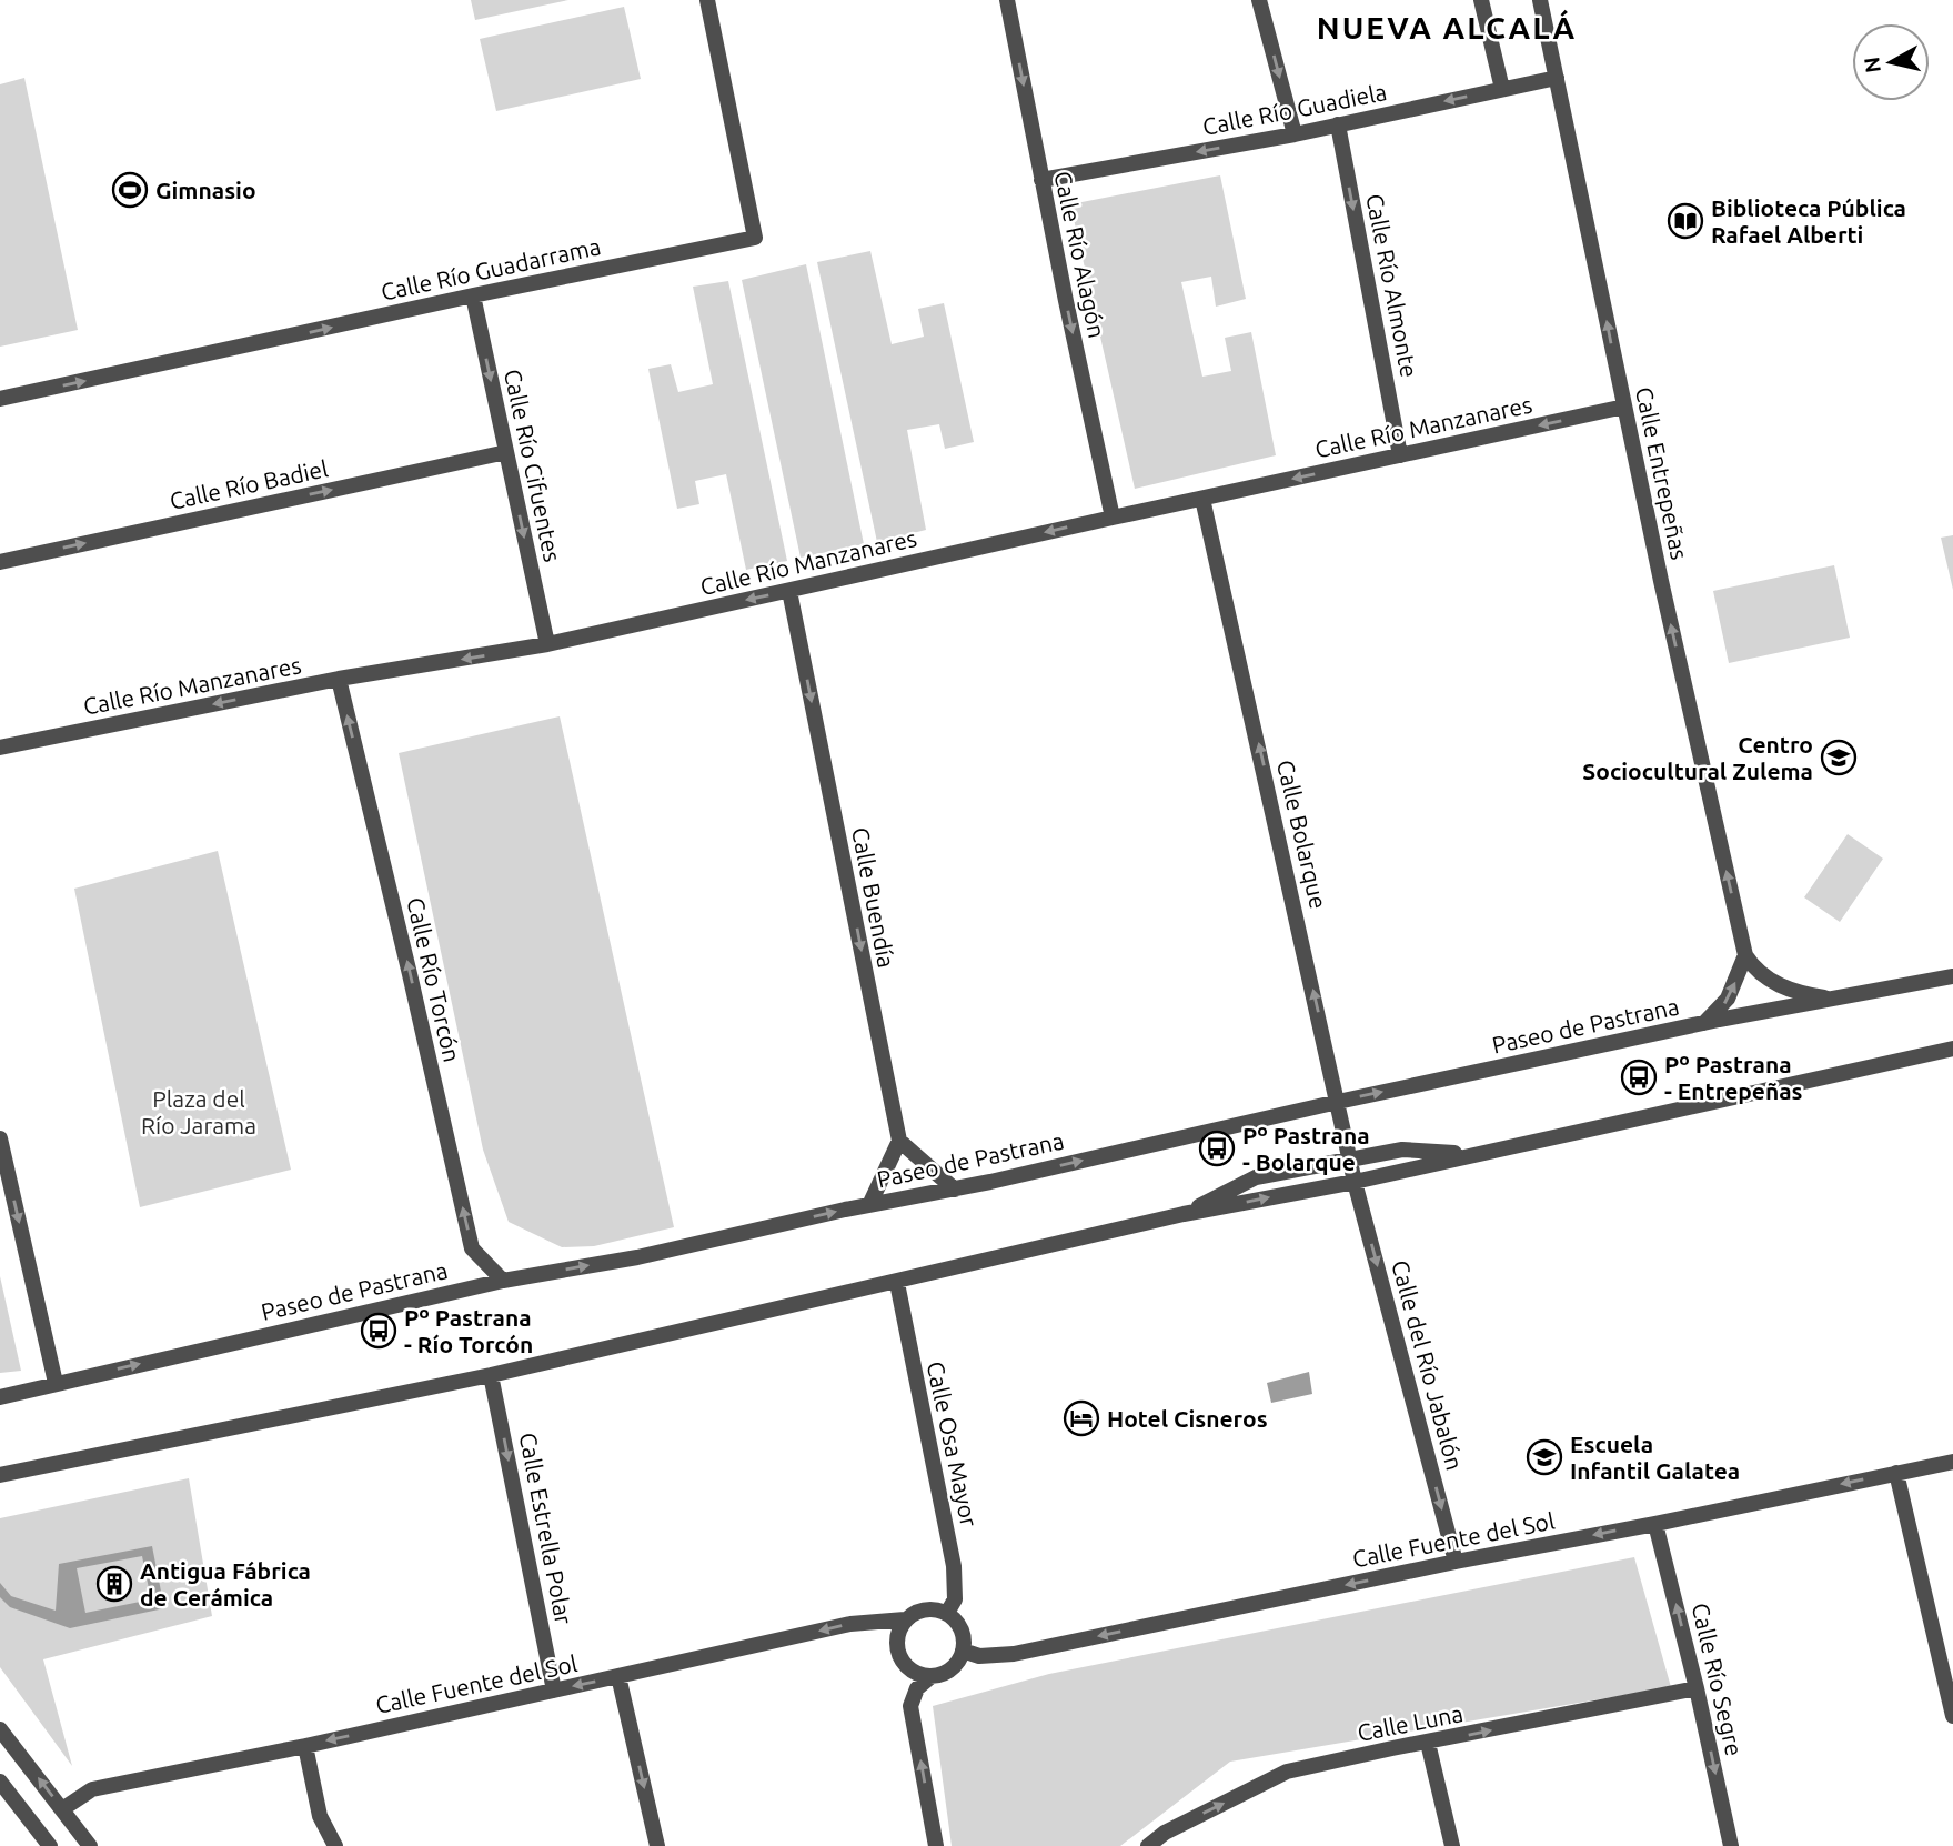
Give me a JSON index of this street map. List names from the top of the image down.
{
  "streets": {
    "street": [
      "Calle Río Guadiela",
      "Calle Río Alagón",
      "Calle Río Guadarrama",
      "Calle Río Almonte",
      "Calle Río Manzanares",
      "Calle Río Cifuentes",
      "Calle Entrepeñas",
      "Calle Río Badiel",
      "Calle Bolarque",
      "Calle Buendía",
      "Calle Río Torcón",
      "Paseo de Pastrana",
      "Calle del Río Jabalón",
      "Calle Osa Mayor",
      "Calle Estrella Polar",
      "Calle Fuente del Sol",
      "Calle Río Segre",
      "Calle Luna"
    ]
  },
  "crossings": [
    ["Calle Río Guadiela", "Calle Río Alagón"],
    ["Calle Río Guadiela", "Calle Río Almonte"],
    ["Calle Río Guadiela", "Calle Entrepeñas"],
    ["Calle Río Alagón", "Calle Río Manzanares"],
    ["Calle Río Guadarrama", "Calle Río Cifuentes"],
    ["Calle Río Almonte", "Calle Río Manzanares"],
    ["Calle Río Manzanares", "Calle Río Cifuentes"],
    ["Calle Río Manzanares", "Calle Entrepeñas"],
    ["Calle Río Manzanares", "Calle Bolarque"],
    ["Calle Río Manzanares", "Calle Buendía"],
    ["Calle Río Manzanares", "Calle Río Torcón"],
    ["Calle Río Cifuentes", "Calle Río Badiel"],
    ["Calle Bolarque", "Paseo de Pastrana"],
    ["Calle Bolarque", "Calle del Río Jabalón"],
    ["Calle Río Torcón", "Paseo de Pastrana"],
    ["Calle del Río Jabalón", "Calle Fuente del Sol"],
    ["Calle Osa Mayor", "Calle Fuente del Sol"],
    ["Calle Estrella Polar", "Calle Fuente del Sol"],
    ["Calle Fuente del Sol", "Calle Río Segre"],
    ["Calle Río Segre", "Calle Luna"]
  ],
  "one_way": [
    "Calle Río Guadiela",
    "Calle Río Alagón",
    "Calle Río Guadarrama",
    "Calle Río Almonte",
    "Calle Río Manzanares",
    "Calle Río Cifuentes",
    "Calle Entrepeñas",
    "Calle Río Badiel",
    "Calle Bolarque",
    "Calle Buendía",
    "Calle Río Torcón",
    "Calle del Río Jabalón",
    "Calle Estrella Polar",
    "Calle Fuente del Sol",
    "Calle Luna"
  ],
  "districts": ["NUEVA ALCALÁ"],
  "parks": ["Plaza del Río Jarama"],
  "places": {
    "sports": ["Gimnasio"],
    "library": ["Biblioteca Pública Rafael Alberti"],
    "school or university": ["Centro Sociocultural Zulema", "Escuela Infantil Galatea"],
    "bus stop": ["Pº Pastrana - Entrepeñas", "Pº Pastrana - Bolarque", "Pº Pastrana - Río Torcón"],
    "hotel": ["Hotel Cisneros"],
    "building": ["Antigua Fábrica de Cerámica"]
  },
  "north": "left"
}
